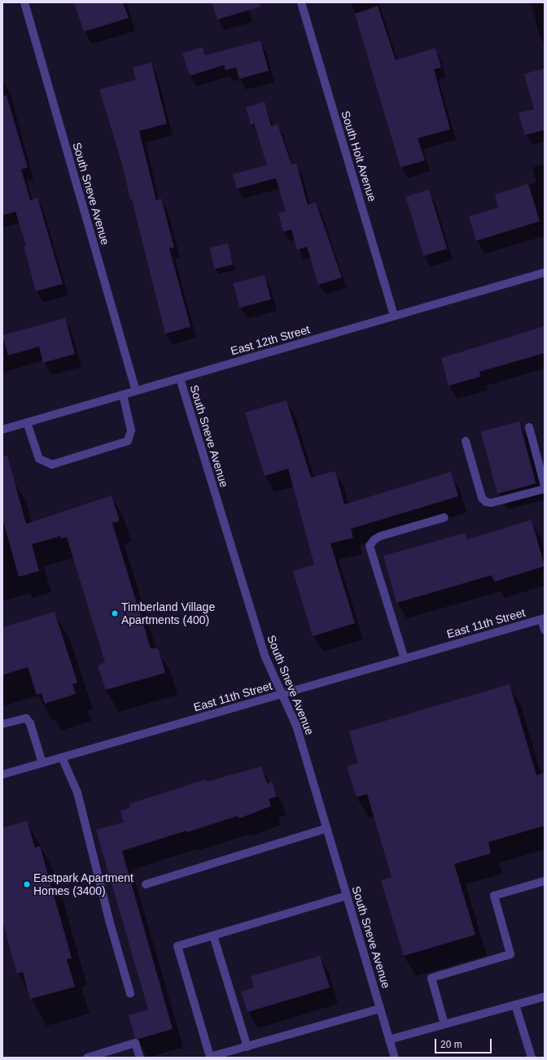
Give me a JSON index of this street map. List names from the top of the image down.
{
  "streets": {
    "street": [
      "South Holt Avenue",
      "South Sneve Avenue",
      "East 12th Street",
      "East 11th Street"
    ]
  },
  "crossings": [
    ["South Holt Avenue", "East 12th Street"],
    ["South Sneve Avenue", "East 12th Street"],
    ["South Sneve Avenue", "East 11th Street"]
  ],
  "places": ["Timberland Village Apartments (400)", "Eastpark Apartment Homes (3400)"],
  "scale_bar": "20 m"
}
